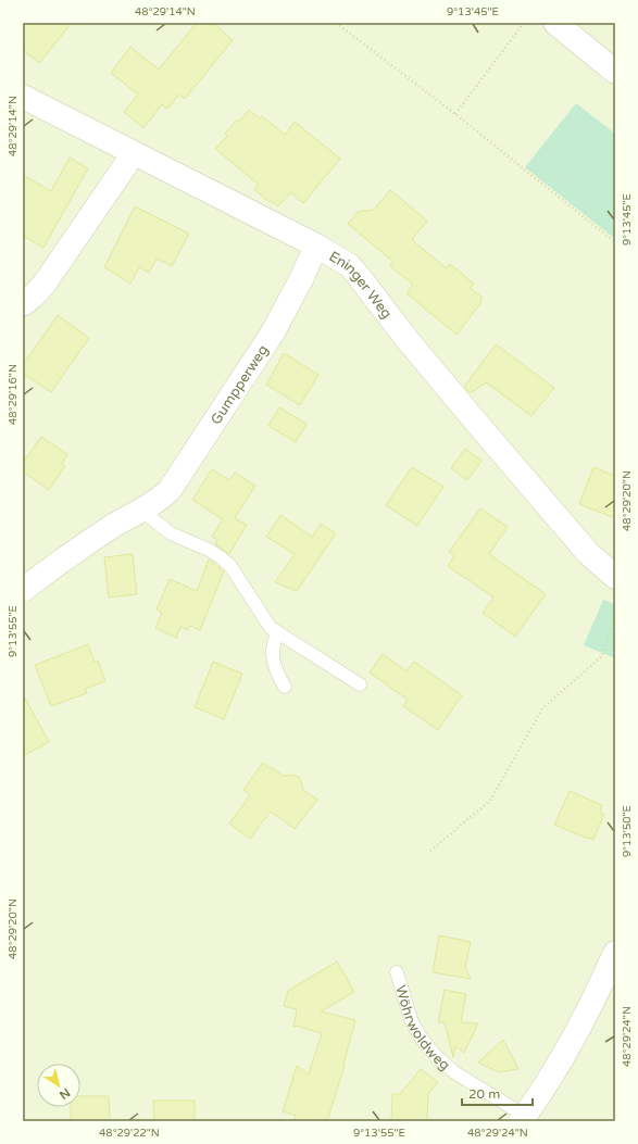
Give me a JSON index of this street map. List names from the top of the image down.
{
  "streets": {
    "street": ["Eninger Weg", "Gumpperweg", "Wöhrwoldweg"]
  },
  "crossings": [
    ["Eninger Weg", "Gumpperweg"]
  ],
  "scale_bar": "20 m",
  "north": "bottom right",
  "coordinates": [
    "48°29'14\"N",
    "9°13'45\"E",
    "48°29'16\"N",
    "48°29'20\"N",
    "9°13'55\"E",
    "9°13'50\"E",
    "48°29'24\"N",
    "48°29'22\"N"
  ]
}
